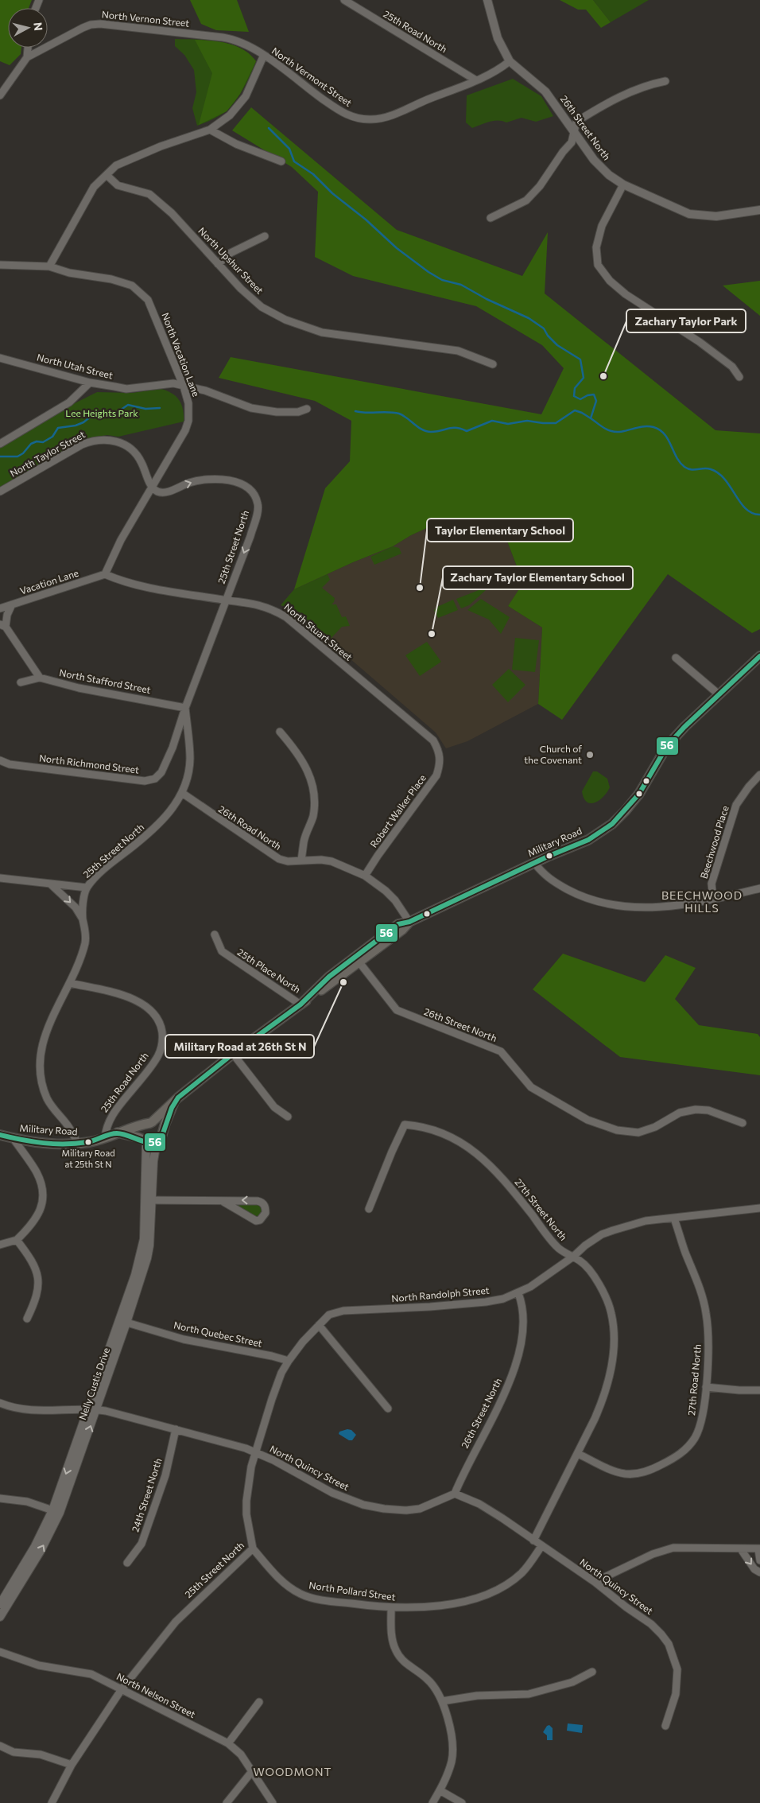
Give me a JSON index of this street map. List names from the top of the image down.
{
  "streets": {
    "main road": ["Military Road"],
    "street": [
      "North Vernon Street",
      "25th Road North",
      "North Vermont Street",
      "26th Street North",
      "North Upshur Street",
      "North Vacation Lane",
      "North Utah Street",
      "North Taylor Street",
      "25th Street North",
      "Vacation Lane",
      "North Stuart Street",
      "North Stafford Street",
      "North Richmond Street",
      "Robert Walker Place",
      "26th Road North",
      "Beechwood Place",
      "25th Place North",
      "27th Street North",
      "North Randolph Street",
      "North Quebec Street",
      "27th Road North",
      "Nelly Custis Drive",
      "North Quincy Street",
      "24th Street North",
      "North Pollard Street",
      "North Nelson Street"
    ]
  },
  "crossings": [
    ["North Vernon Street", "North Vermont Street"],
    ["25th Road North", "North Vermont Street"],
    ["25th Road North", "25th Street North"],
    ["25th Road North", "Military Road"],
    ["North Vermont Street", "26th Street North"],
    ["North Vermont Street", "North Upshur Street"],
    ["North Vermont Street", "North Vacation Lane"],
    ["26th Street North", "Military Road"],
    ["26th Street North", "North Randolph Street"],
    ["26th Street North", "North Quincy Street"],
    ["North Vacation Lane", "North Utah Street"],
    ["North Vacation Lane", "North Taylor Street"],
    ["North Vacation Lane", "25th Street North"],
    ["North Vacation Lane", "Vacation Lane"],
    ["North Vacation Lane", "North Stuart Street"],
    ["North Taylor Street", "25th Street North"],
    ["25th Street North", "North Stuart Street"],
    ["25th Street North", "North Stafford Street"],
    ["25th Street North", "North Richmond Street"],
    ["25th Street North", "26th Road North"],
    ["25th Street North", "Military Road"],
    ["25th Street North", "North Randolph Street"],
    ["25th Street North", "North Quebec Street"],
    ["25th Street North", "North Quincy Street"],
    ["25th Street North", "North Pollard Street"],
    ["25th Street North", "North Nelson Street"],
    ["Vacation Lane", "North Stuart Street"],
    ["North Stuart Street", "Robert Walker Place"],
    ["Robert Walker Place", "26th Road North"],
    ["26th Road North", "Military Road"],
    ["Military Road", "25th Place North"],
    ["Military Road", "Nelly Custis Drive"],
    ["27th Street North", "North Randolph Street"],
    ["27th Street North", "27th Road North"],
    ["27th Street North", "North Quincy Street"],
    ["North Randolph Street", "27th Road North"],
    ["North Quebec Street", "Nelly Custis Drive"],
    ["Nelly Custis Drive", "North Quincy Street"],
    ["North Quincy Street", "24th Street North"],
    ["North Quincy Street", "North Pollard Street"]
  ],
  "districts": ["BEECHWOOD HILLS", "WOODMONT"],
  "parks": ["Lee Heights Park"],
  "places": [
    "Zachary Taylor Park",
    "Taylor Elementary School",
    "Zachary Taylor Elementary School",
    "Church of the Covenant",
    "Military Road at 26th St N",
    "Military Road at 25th St N"
  ],
  "lines": ["transit line 56"],
  "north": "right"
}
